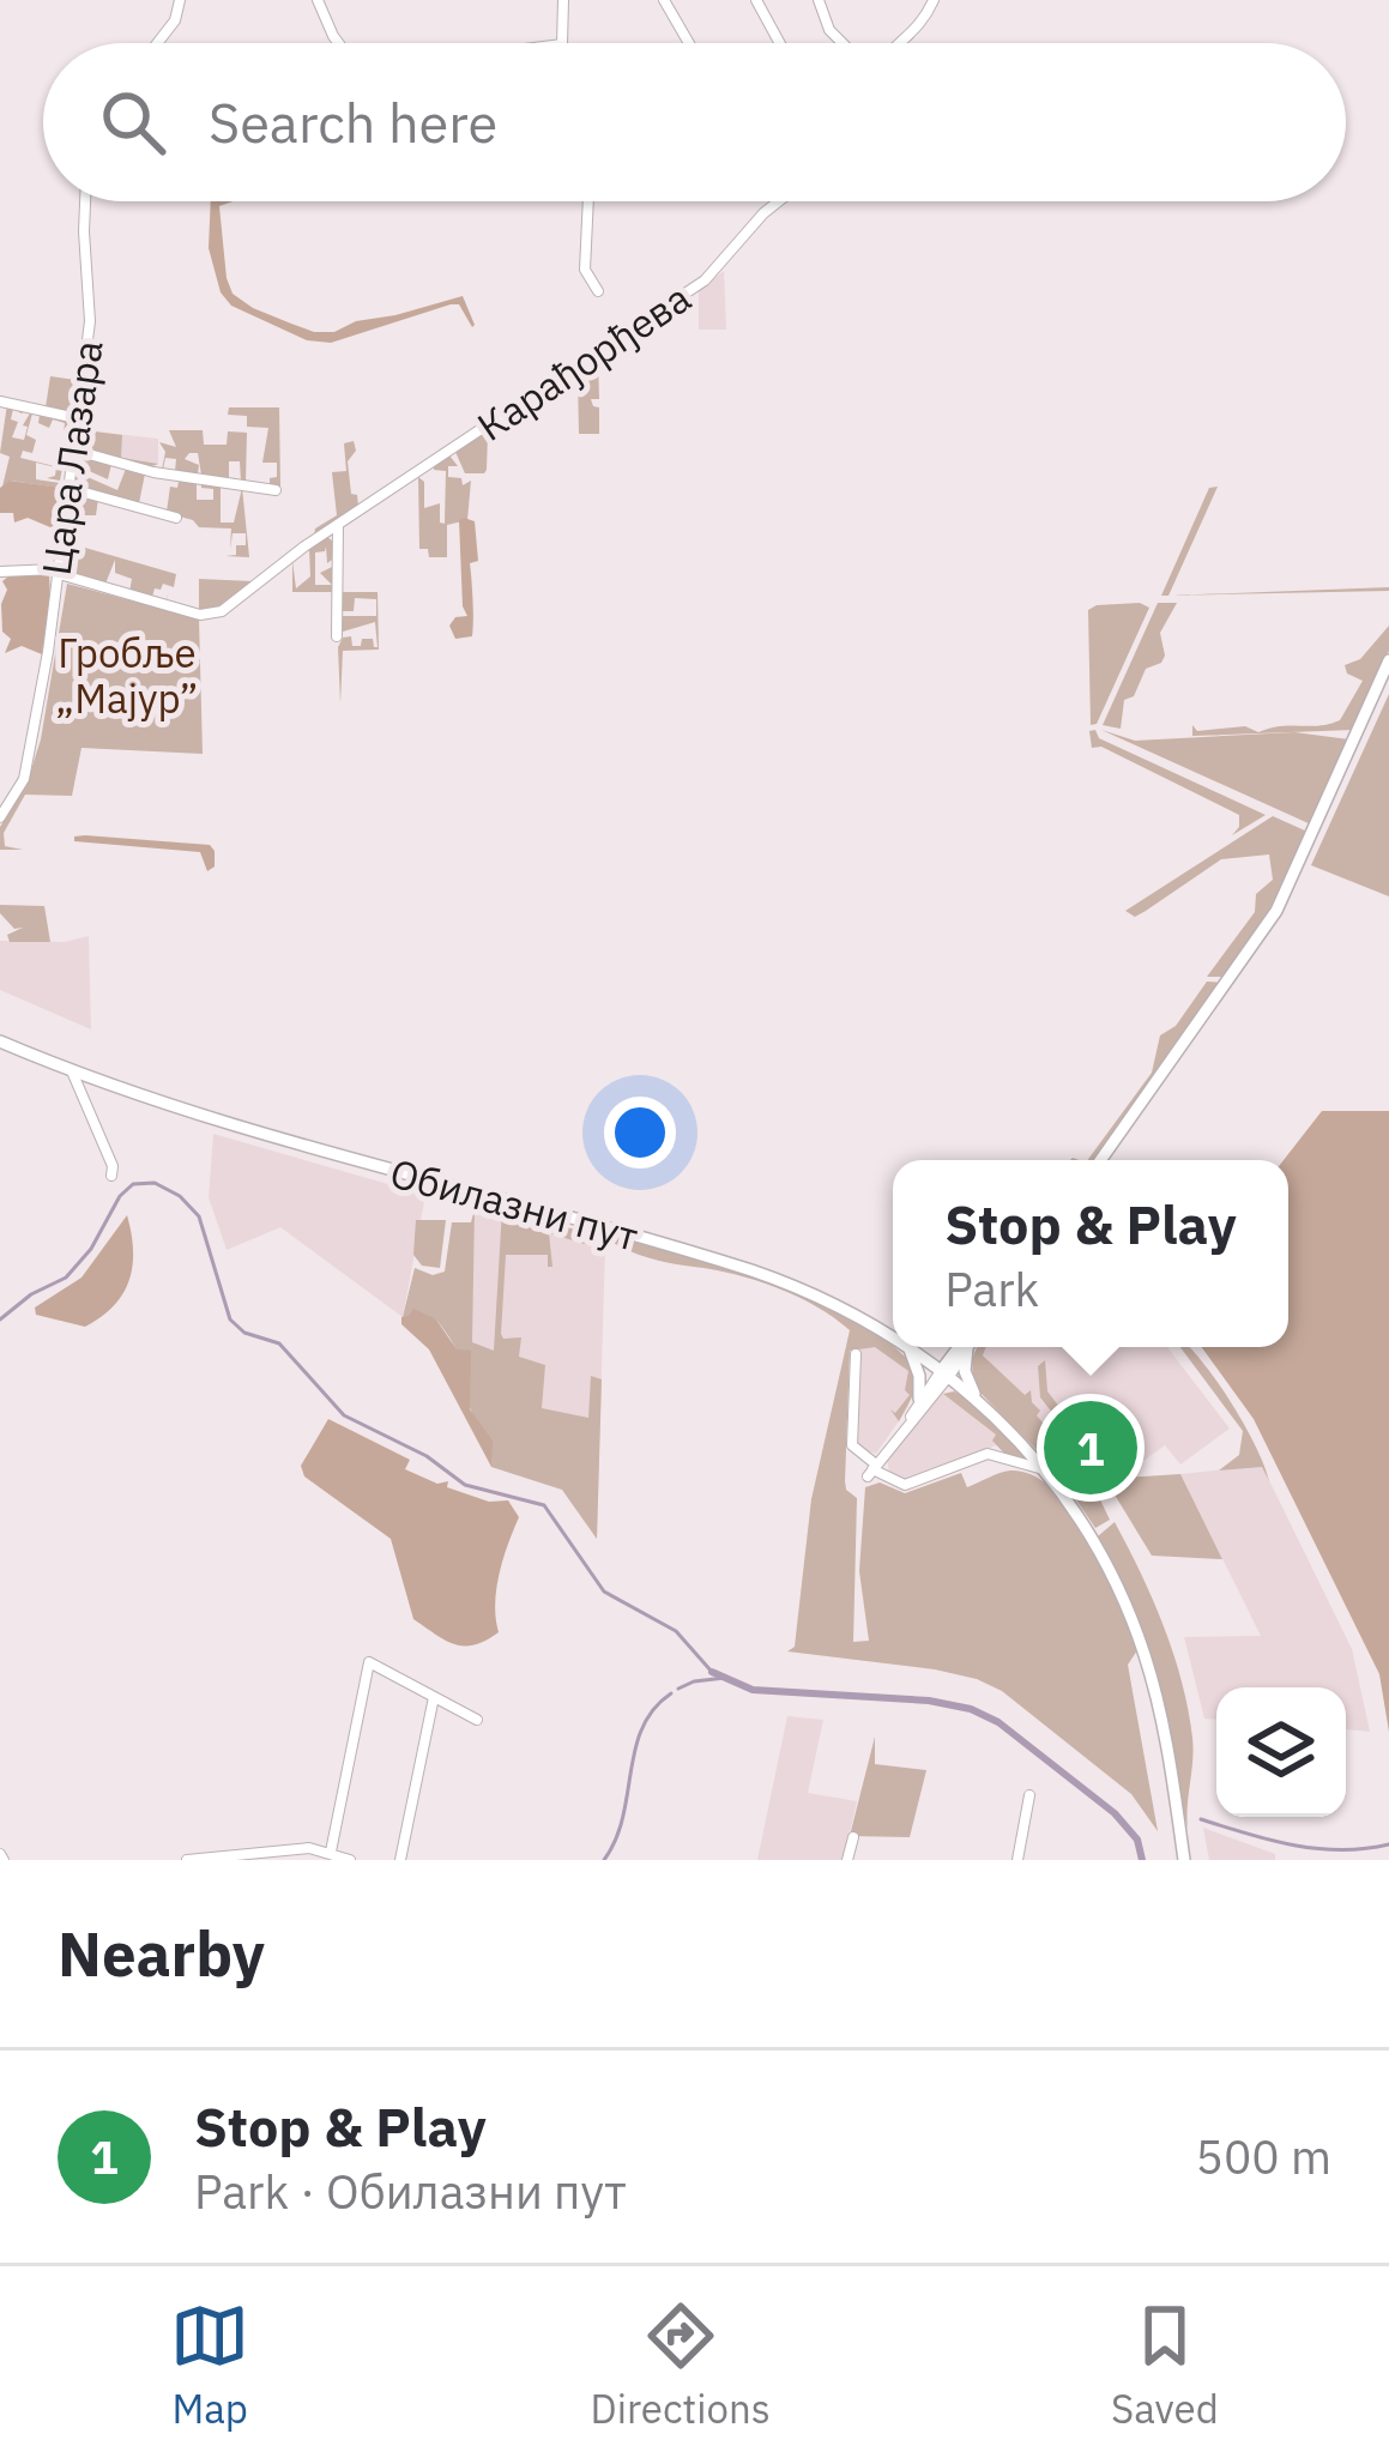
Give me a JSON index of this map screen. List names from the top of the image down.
{
  "streets": {
    "main road": ["Обилазни пут"],
    "street": ["Карађорђева", "Цара Лазара"]
  },
  "crossings": [
    ["Карађорђева", "Цара Лазара"]
  ],
  "parks": ["Гробље „Мајур”"],
  "page": {
    "search": "Search here",
    "popup": ["Stop & Play", "Park"],
    "pins": "1",
    "heading": "Nearby",
    "list": [
      {
        "mark": "1",
        "name": "Stop & Play",
        "note": "Park · Обилазни пут",
        "value": "500 m"
      }
    ],
    "nav": ["Map", "Directions", "Saved"]
  }
}
